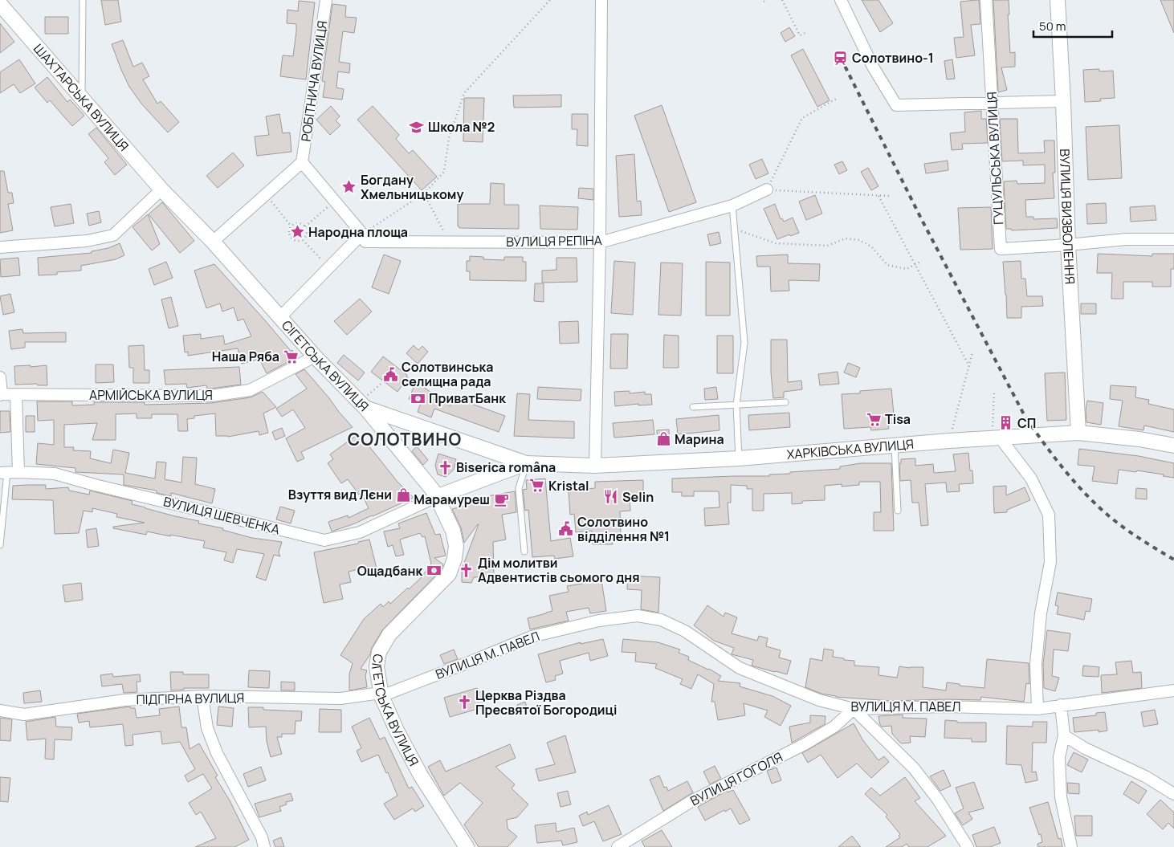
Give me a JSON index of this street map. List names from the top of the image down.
{
  "streets": {
    "street": [
      "РОБІТНИЧА ВУЛИЦЯ",
      "ШАХТАРСЬКА ВУЛИЦЯ",
      "ГУЦУЛЬСЬКА ВУЛИЦЯ",
      "ВУЛИЦЯ ВИЗВОЛЕННЯ",
      "ВУЛИЦЯ РЕПІНА",
      "СІГЕТСЬКА ВУЛИЦЯ",
      "АРМІЙСЬКА ВУЛИЦЯ",
      "ХАРКІВСЬКА ВУЛИЦЯ",
      "ВУЛИЦЯ ШЕВЧЕНКА",
      "ВУЛИЦЯ М. ПАВЕЛ",
      "ПІДГІРНА ВУЛИЦЯ",
      "ВУЛИЦЯ ГОГОЛЯ"
    ]
  },
  "crossings": [
    ["ШАХТАРСЬКА ВУЛИЦЯ", "СІГЕТСЬКА ВУЛИЦЯ"],
    ["ГУЦУЛЬСЬКА ВУЛИЦЯ", "ВУЛИЦЯ ВИЗВОЛЕННЯ"],
    ["ВУЛИЦЯ ВИЗВОЛЕННЯ", "ХАРКІВСЬКА ВУЛИЦЯ"],
    ["СІГЕТСЬКА ВУЛИЦЯ", "АРМІЙСЬКА ВУЛИЦЯ"],
    ["СІГЕТСЬКА ВУЛИЦЯ", "ХАРКІВСЬКА ВУЛИЦЯ"],
    ["СІГЕТСЬКА ВУЛИЦЯ", "ВУЛИЦЯ ШЕВЧЕНКА"],
    ["СІГЕТСЬКА ВУЛИЦЯ", "ВУЛИЦЯ М. ПАВЕЛ"],
    ["СІГЕТСЬКА ВУЛИЦЯ", "ПІДГІРНА ВУЛИЦЯ"],
    ["ХАРКІВСЬКА ВУЛИЦЯ", "ВУЛИЦЯ ШЕВЧЕНКА"],
    ["ВУЛИЦЯ М. ПАВЕЛ", "ПІДГІРНА ВУЛИЦЯ"],
    ["ВУЛИЦЯ М. ПАВЕЛ", "ВУЛИЦЯ ГОГОЛЯ"]
  ],
  "districts": ["СОЛОТВИНО"],
  "places": {
    "station": ["Солотвино-1"],
    "school or university": ["Школа №2"],
    "place": ["Богдану Хмельницькому", "Народна площа"],
    "supermarket": ["Наша Ряба", "Tisa", "Kristal"],
    "public building": ["Солотвинська селищна рада", "Солотвино відділення №1"],
    "bank": ["ПриватБанк", "Ощадбанк"],
    "building": ["СП"],
    "shop": ["Марина", "Взуття вид Лєни"],
    "church": ["Biserica româna", "Дім молитви Адвентистів сьомого дня", "Церква Різдва Пресвятої Богородиці"],
    "restaurant": ["Selin"],
    "cafe": ["Марамуреш"]
  },
  "scale_bar": "50 m"
}
